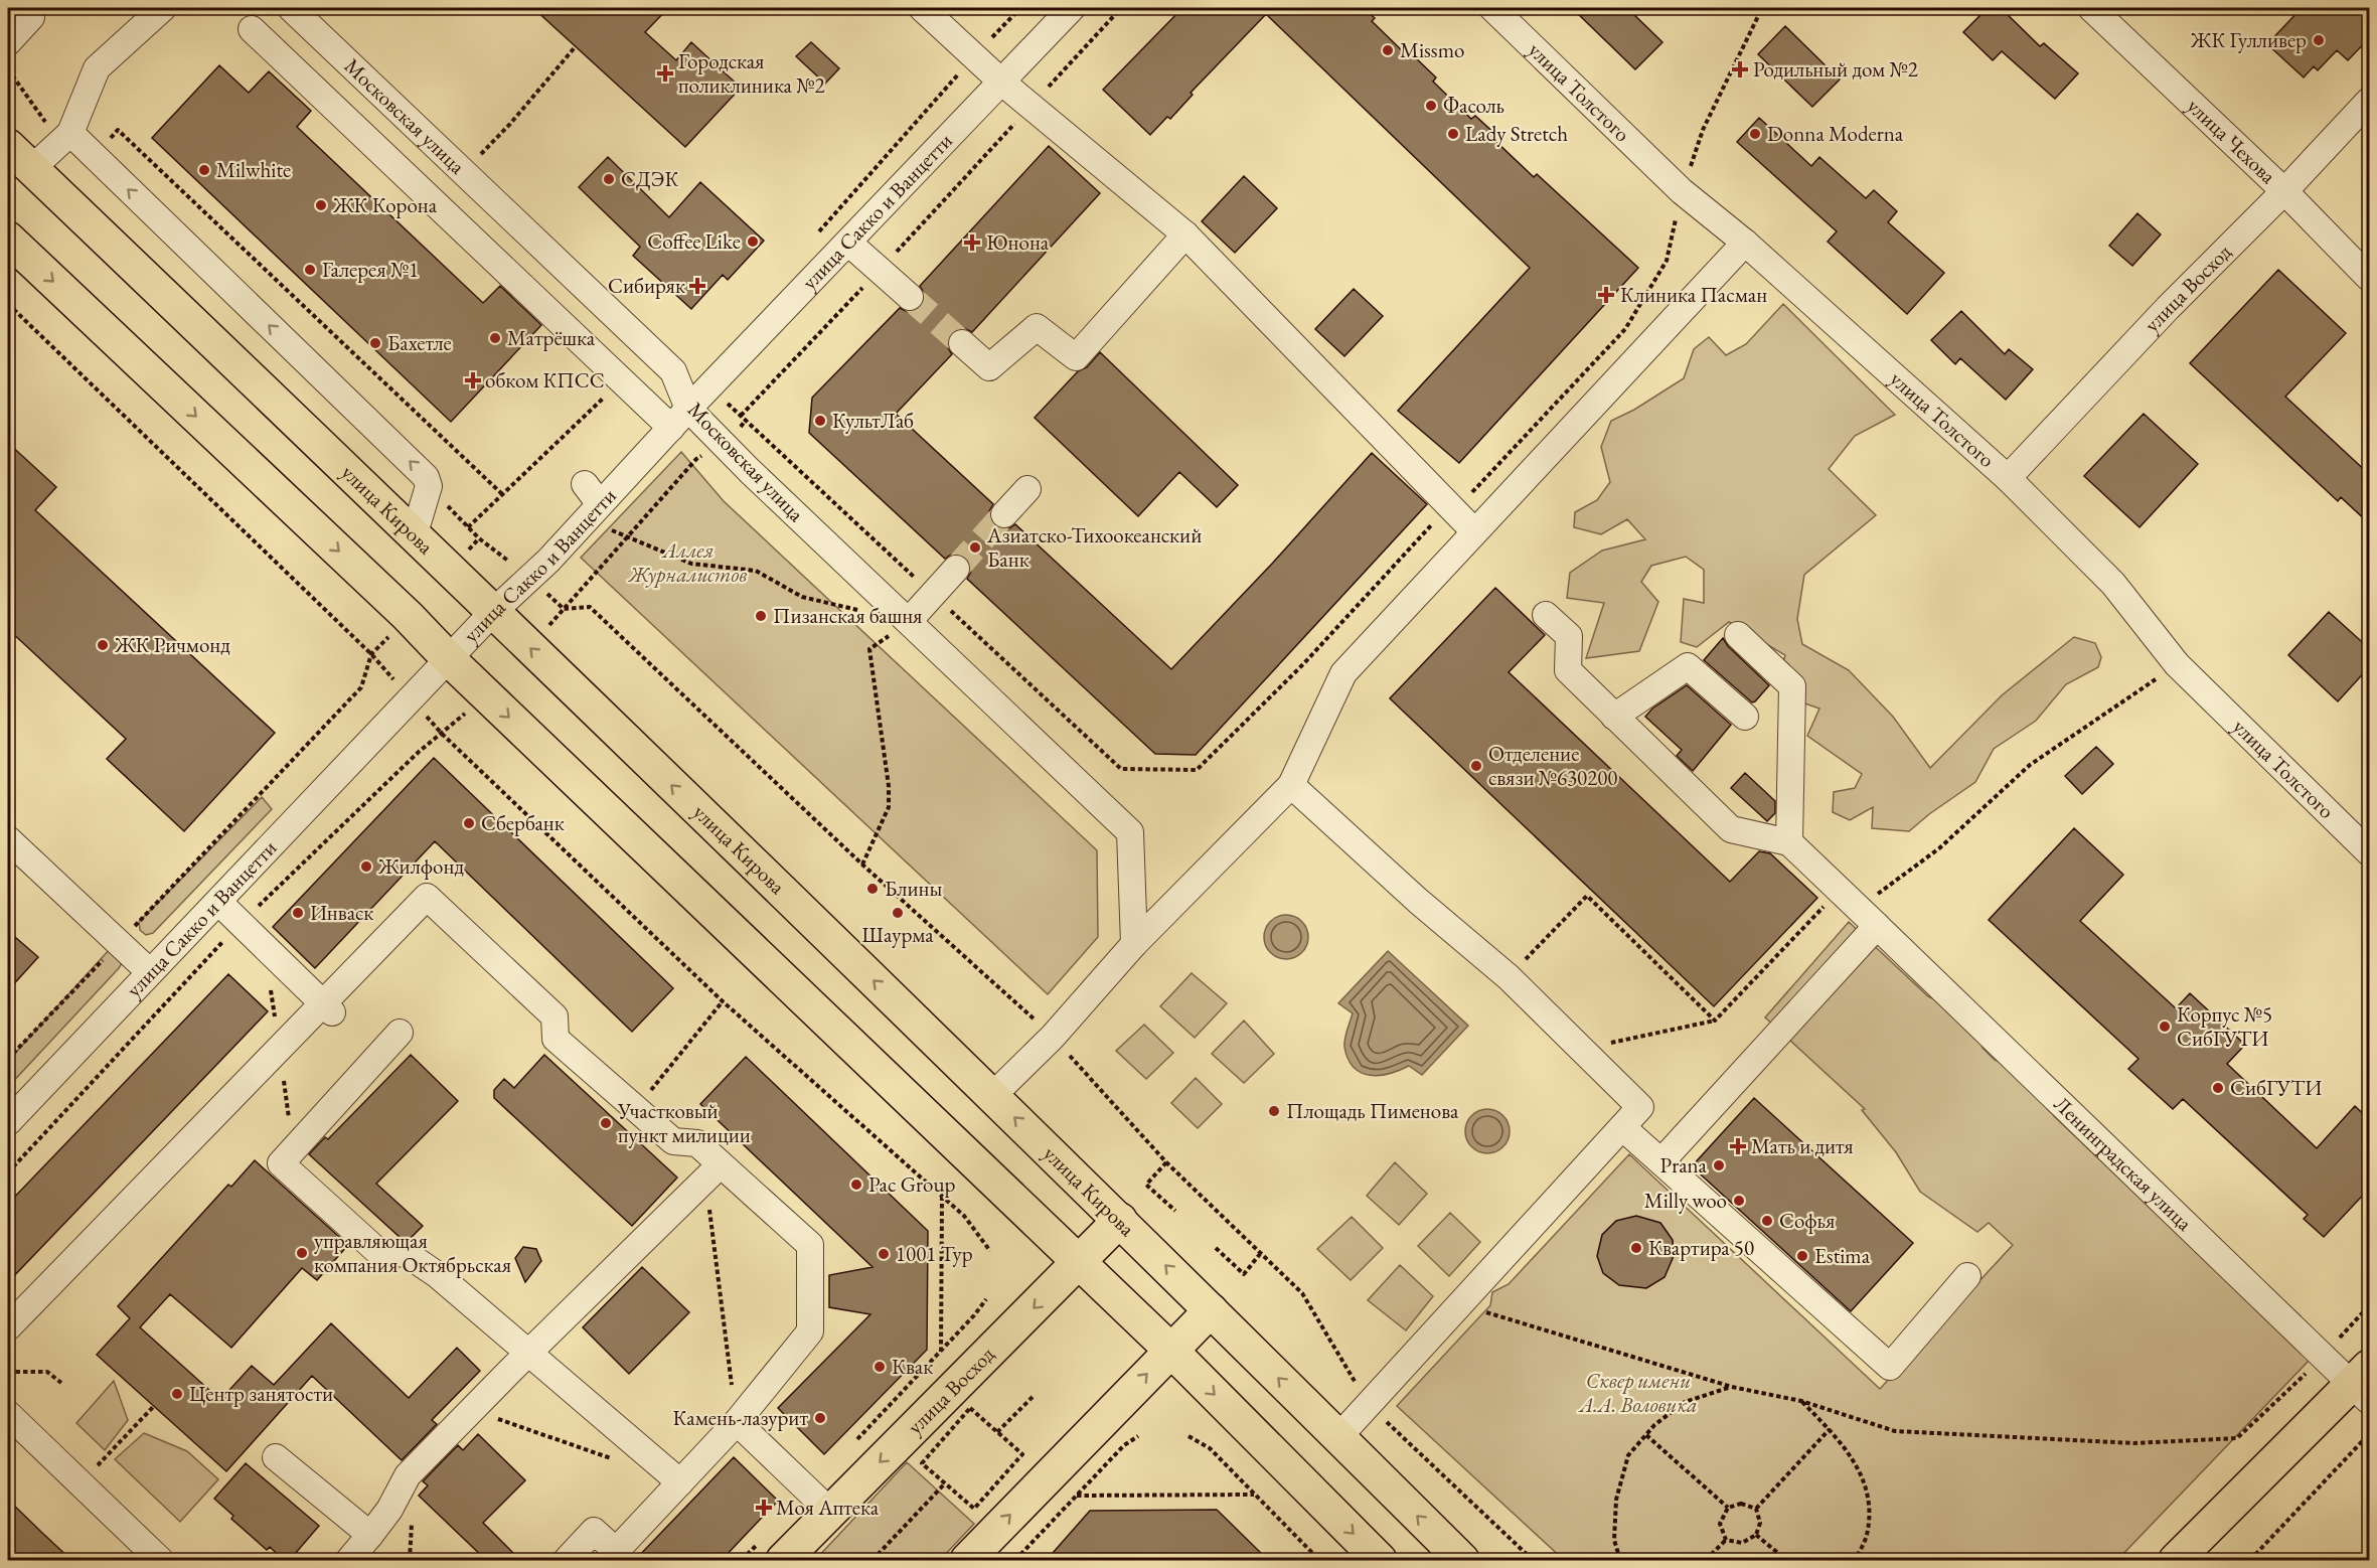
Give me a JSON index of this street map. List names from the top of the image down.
{
  "streets": {
    "main road": ["улица Восход", "улица Кирова"],
    "street": [
      "улица Толстого",
      "Московская улица",
      "улица Чехова",
      "улица Сакко и Ванцетти",
      "Ленинградская улица"
    ]
  },
  "crossings": [
    ["улица Толстого", "улица Восход"],
    ["Московская улица", "улица Сакко и Ванцетти"],
    ["улица Чехова", "улица Восход"],
    ["улица Сакко и Ванцетти", "улица Кирова"],
    ["улица Восход", "улица Кирова"]
  ],
  "parks": ["Аллея Журналистов", "Cквер имени А.А. Воловика"],
  "places": {
    "other": [
      "ЖК Гулливер",
      "Missmo",
      "Фасоль",
      "Lady Stretch",
      "Donna Moderna",
      "Milwhite",
      "СДЭК",
      "ЖК Корона",
      "Coffee Like",
      "Галерея №1",
      "Матрёшка",
      "Бахетле",
      "КультЛаб",
      "Азиатско-Тихоокеанский Банк",
      "Пизанская башня",
      "ЖК Ричмонд",
      "Отделение связи №630200",
      "Сбербанк",
      "Жилфонд",
      "Блины",
      "Инваск",
      "Шаурма",
      "Корпус №5 СибГУТИ",
      "СибГУТИ",
      "Площадь Пименова",
      "Участковый пункт милиции",
      "Prana",
      "Pac Group",
      "Milly woo",
      "Софья",
      "Квартира 50",
      "управляющая компания Октябрьская",
      "1001 Тур",
      "Estima",
      "Квак",
      "Центр занятости",
      "Камень-лазурит"
    ],
    "health": [
      "Родильный дом №2",
      "Городская поликлиника №2",
      "Юнона",
      "Сибиряк",
      "Клиника Пасман",
      "обком КПСС",
      "Мать и дитя",
      "Моя Аптека"
    ]
  }
}
